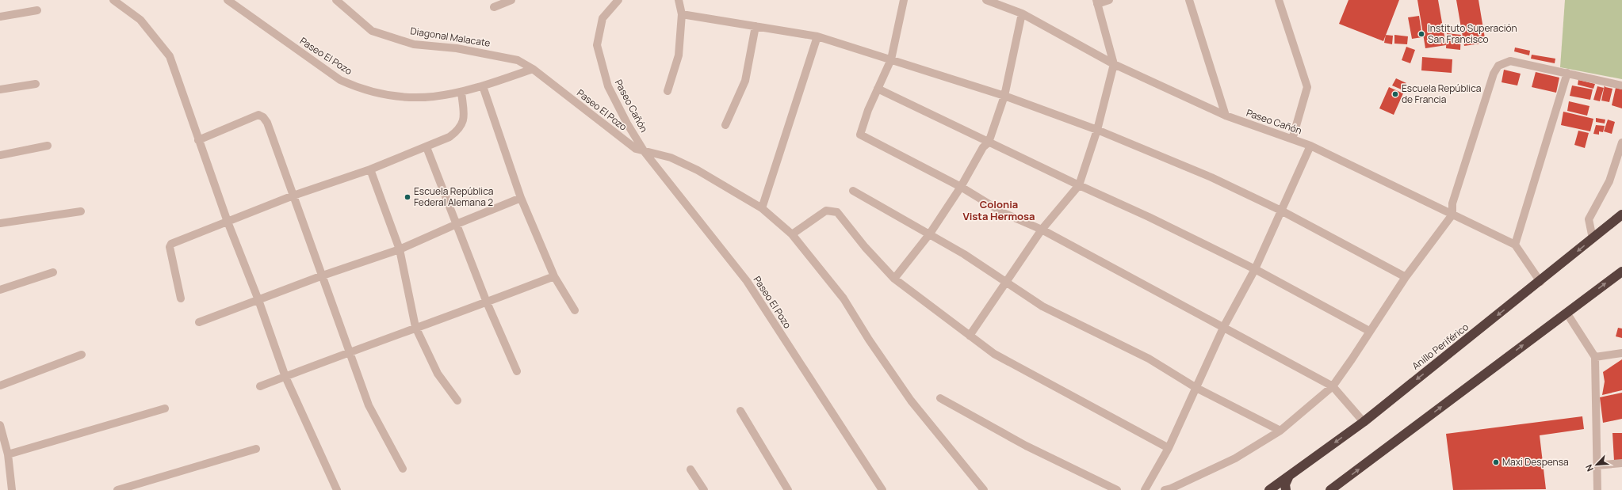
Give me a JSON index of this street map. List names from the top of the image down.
{
  "streets": {
    "highway": ["Anillo Periférico"],
    "street": ["Diagonal Malacate", "Paseo El Pozo", "Paseo Cañón"]
  },
  "crossings": [
    ["Diagonal Malacate", "Paseo El Pozo"],
    ["Paseo El Pozo", "Paseo Cañón"]
  ],
  "districts": ["Colonia Vista Hermosa"],
  "places": [
    "Instituto Superación San Francisco",
    "Escuela República de Francia",
    "Escuela República Federal Alemana 2",
    "Maxi Despensa"
  ],
  "north": "bottom left"
}
